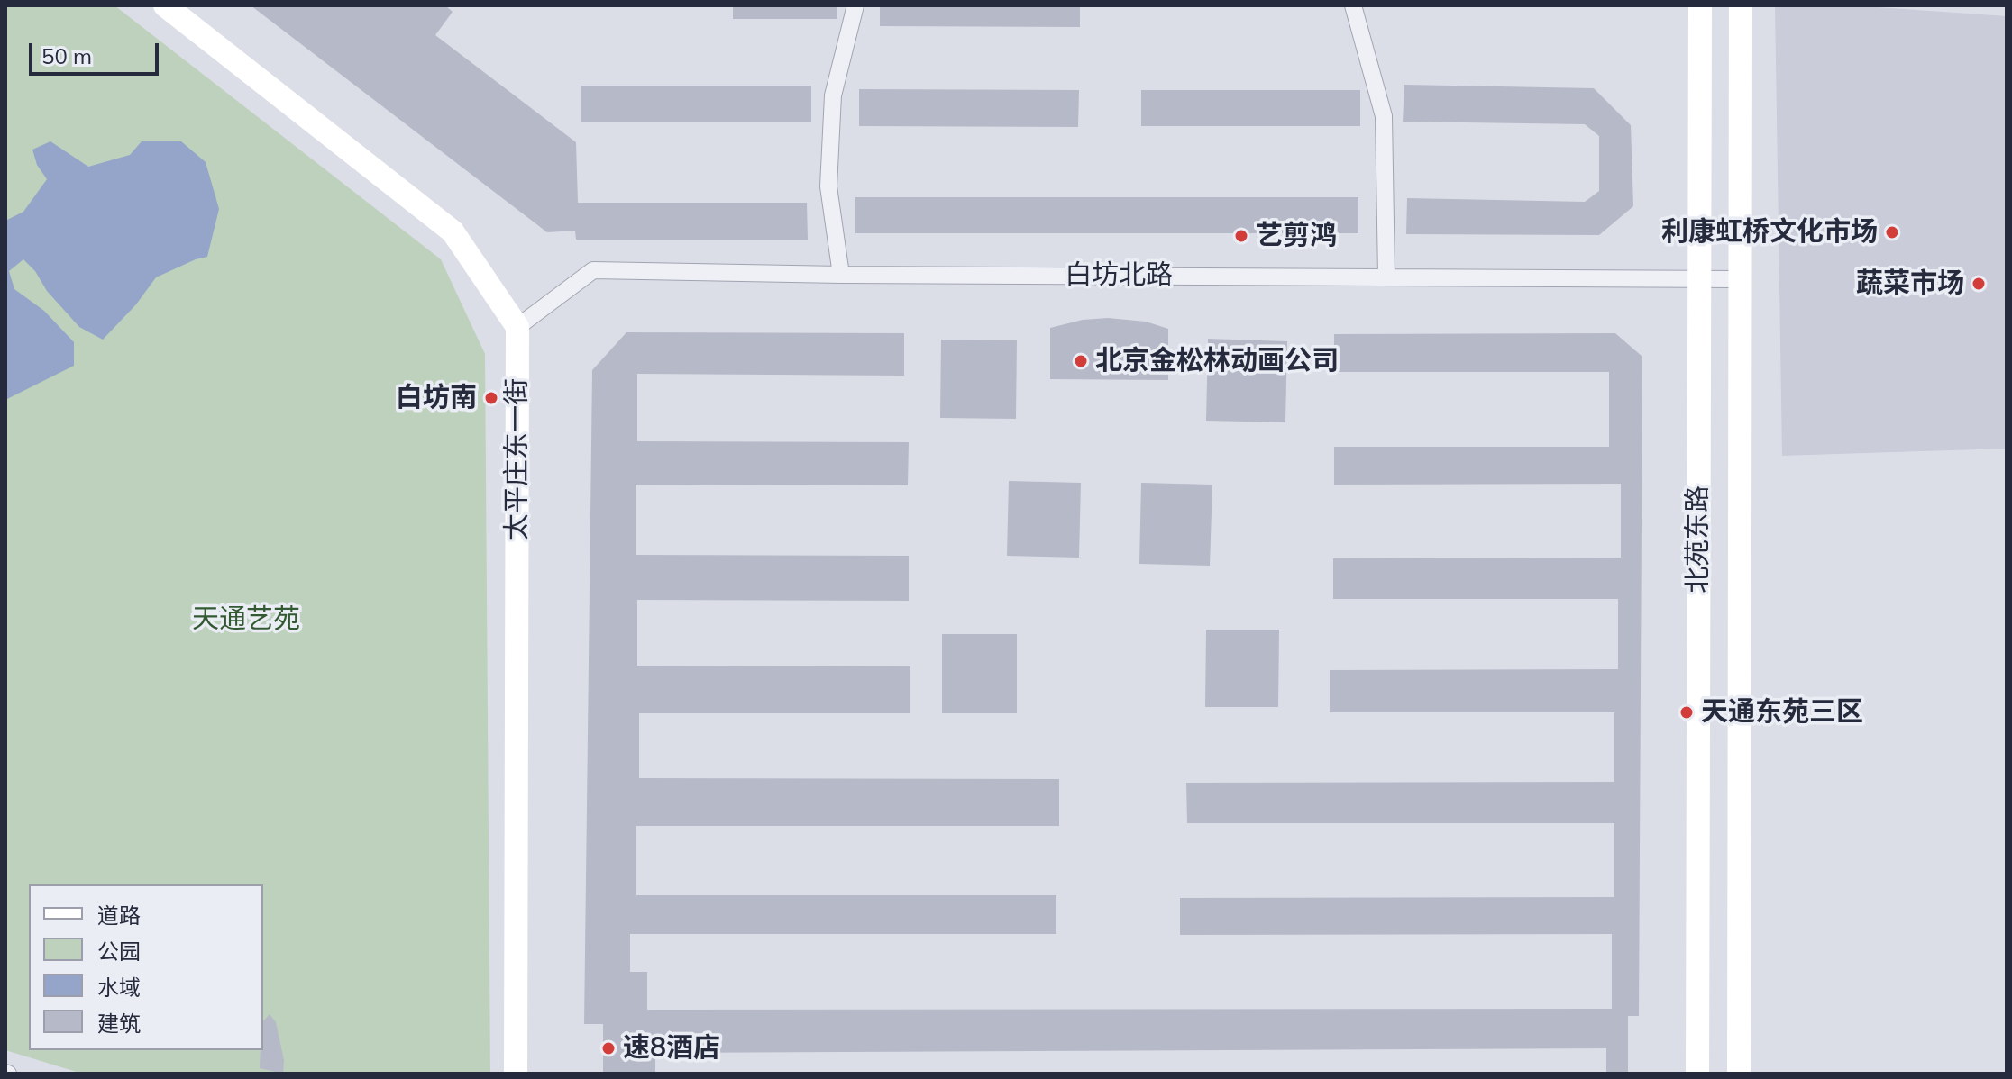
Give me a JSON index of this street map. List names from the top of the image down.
{
  "streets": {
    "main road": ["太平庄东一街", "北苑东路"],
    "street": ["白坊北路"]
  },
  "crossings": [
    ["白坊北路", "太平庄东一街"],
    ["白坊北路", "北苑东路"]
  ],
  "parks": ["天通艺苑"],
  "places": [
    "利康虹桥文化市场",
    "艺剪鸿",
    "蔬菜市场",
    "北京金松林动画公司",
    "白坊南",
    "天通东苑三区",
    "速8酒店"
  ],
  "legend": [
    "道路",
    "公园",
    "水域",
    "建筑"
  ],
  "scale_bar": "50 m"
}
